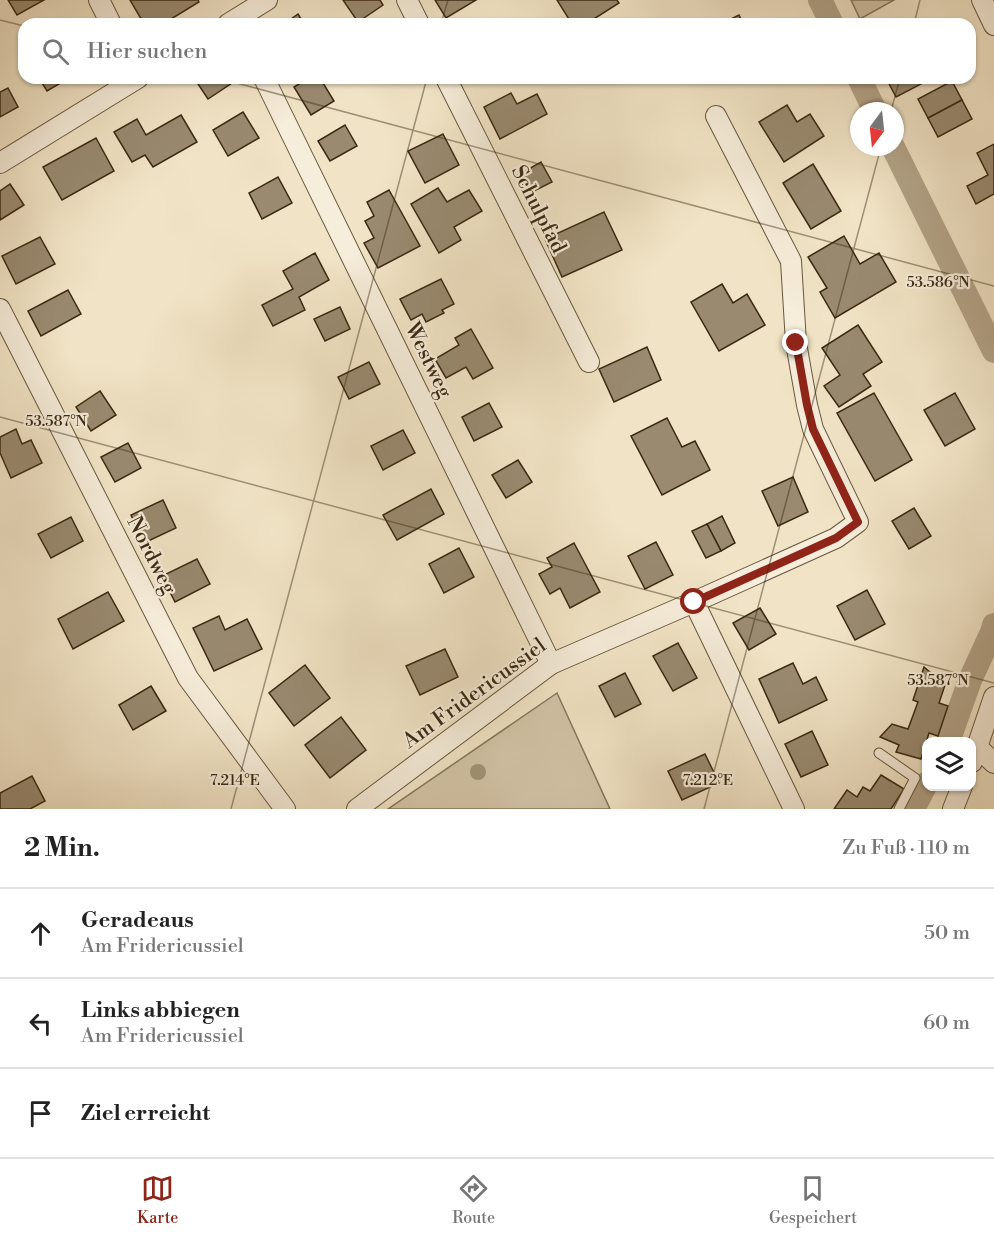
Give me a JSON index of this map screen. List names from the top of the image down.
{
  "streets": {
    "street": [
      "Schulpfad",
      "Westweg",
      "Nordweg",
      "Am Fridericussiel"
    ]
  },
  "crossings": [
    ["Westweg", "Am Fridericussiel"]
  ],
  "north": "bottom",
  "page": {
    "search": "Hier suchen",
    "heading": ["2 Min.", "Zu Fuß · 110 m"],
    "list": [
      ["Geradeaus", "Am Fridericussiel", "50 m"],
      ["Links abbiegen", "Am Fridericussiel", "60 m"],
      "Ziel erreicht"
    ],
    "nav": ["Karte", "Route", "Gespeichert"]
  },
  "coordinates": [
    "53.586°N",
    "53.587°N",
    "7.214°E",
    "7.212°E"
  ]
}
